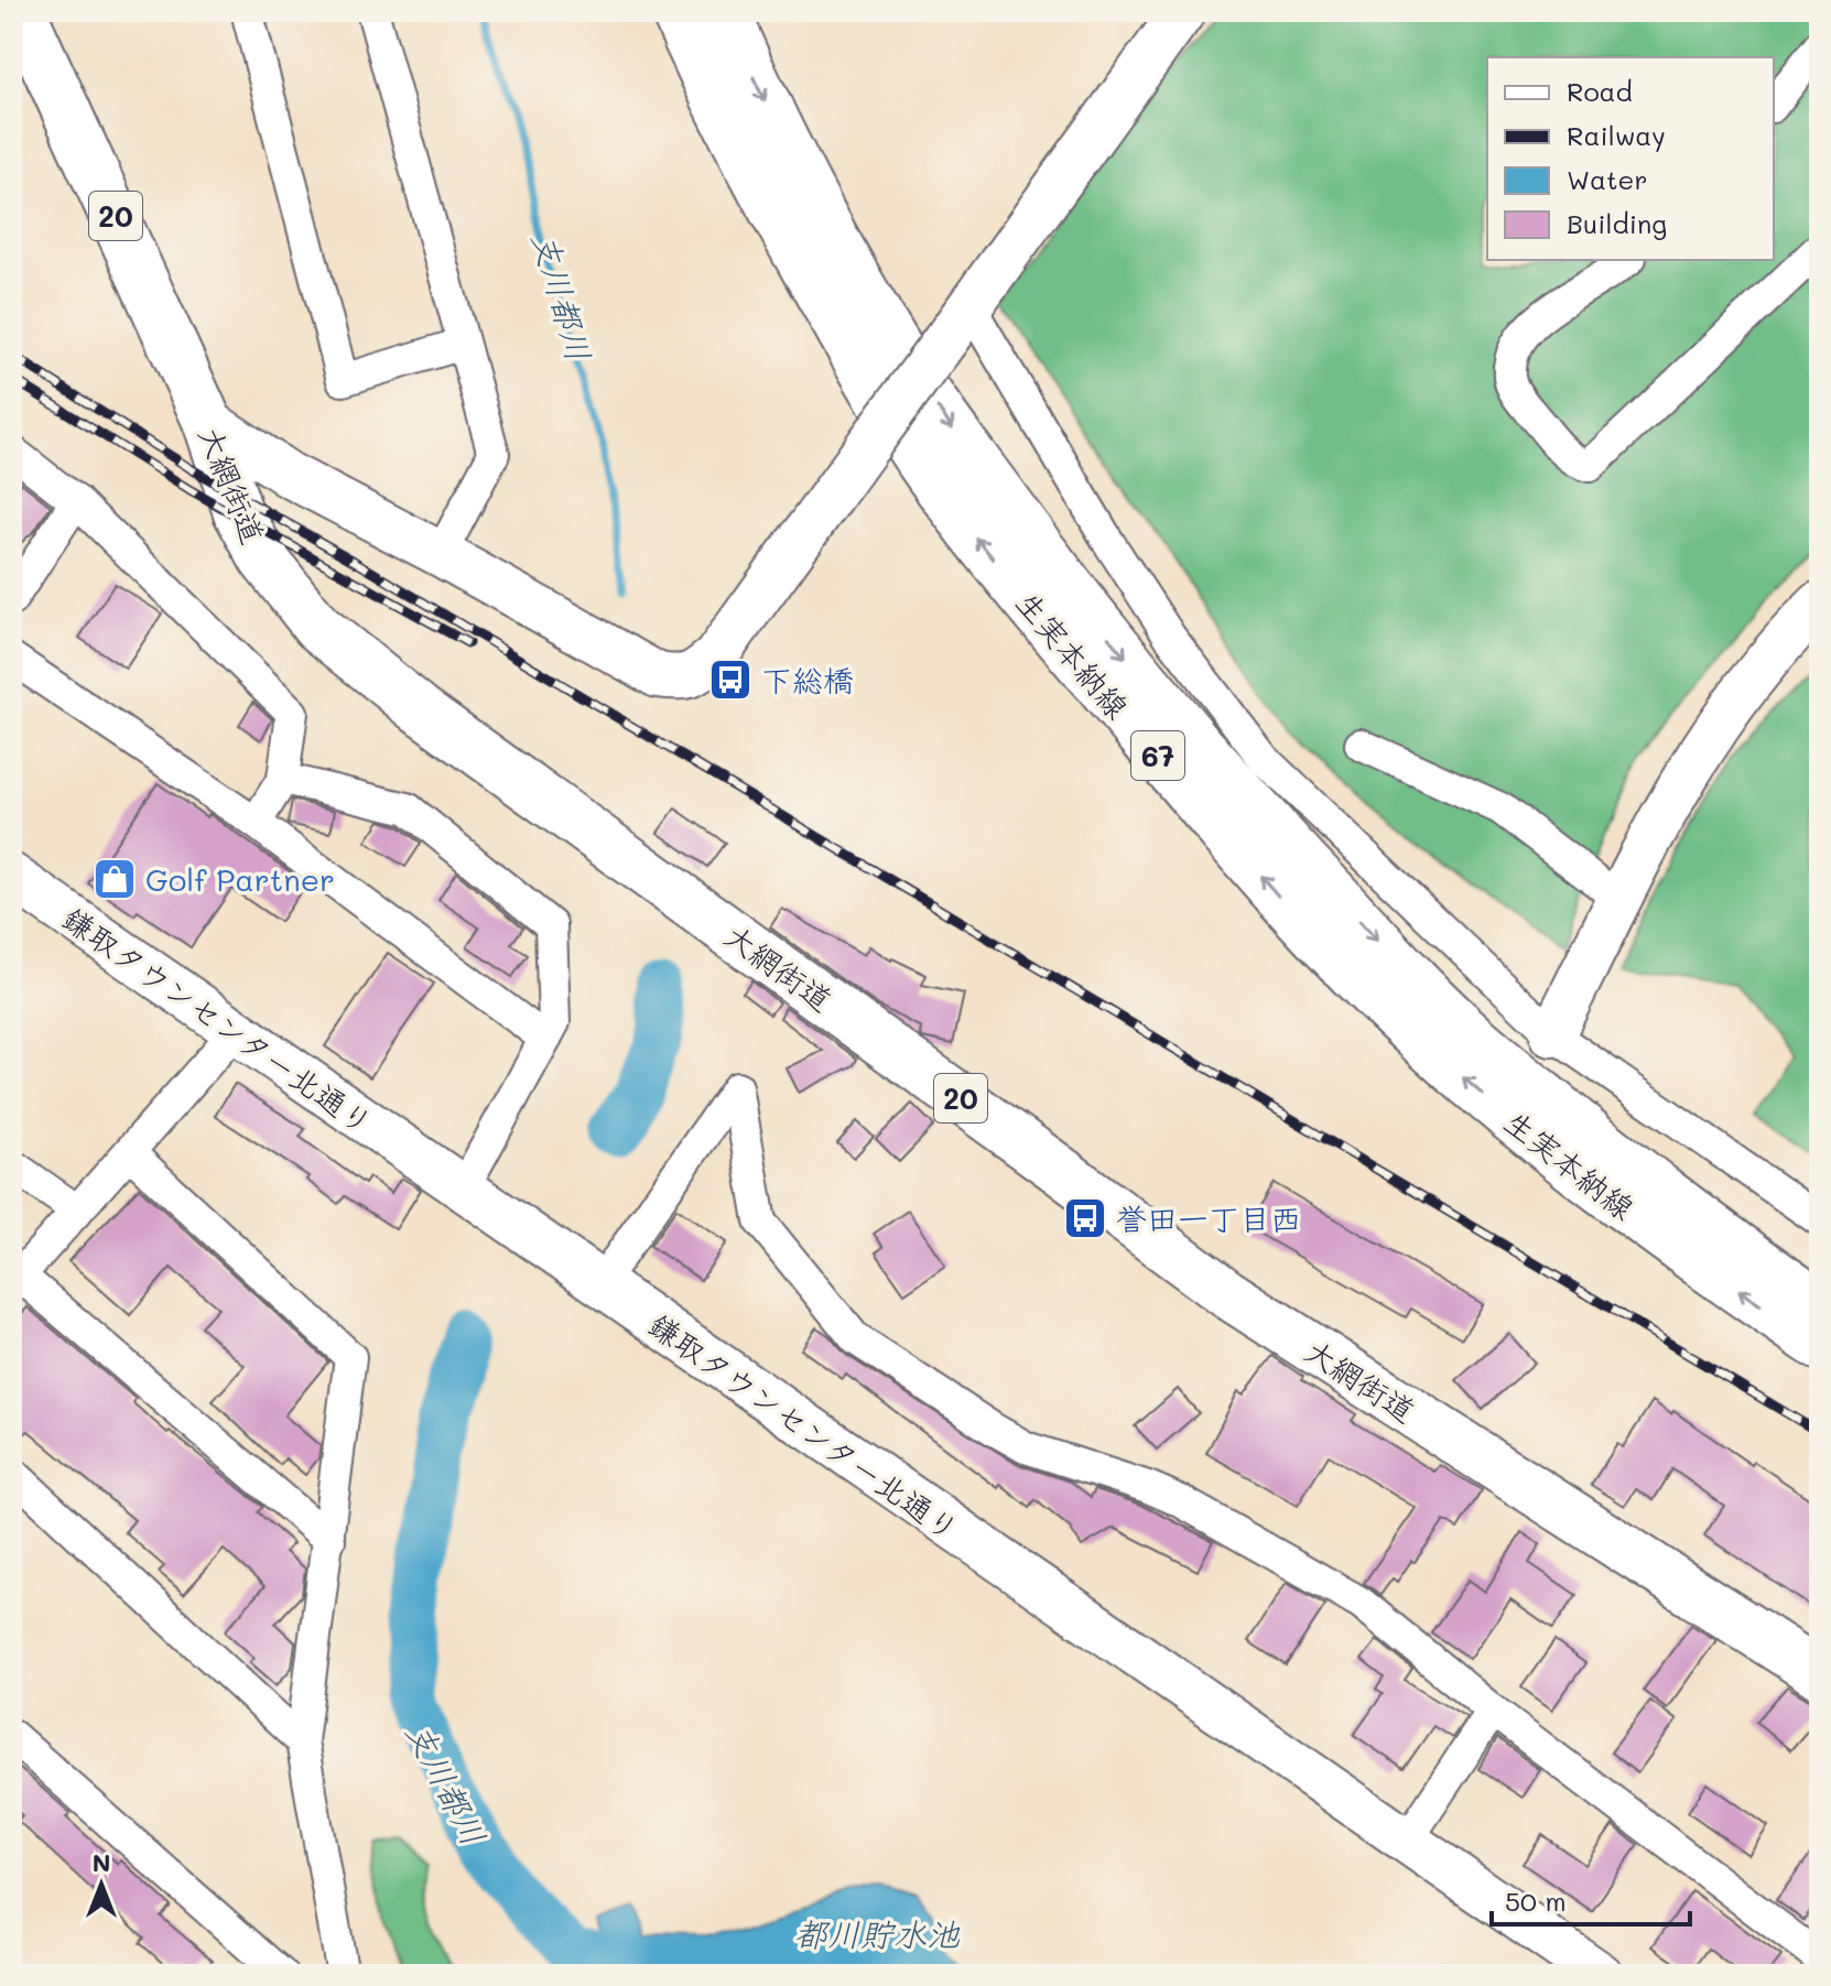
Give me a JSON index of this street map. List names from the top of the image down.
{
  "streets": {
    "main road": [
      "20",
      "大網街道",
      "生実本納線",
      "67"
    ],
    "street": ["鎌取タウンセンター北通り"]
  },
  "water": ["支川都川", "都川貯水池"],
  "places": {
    "bus stop": ["下総橋", "誉田一丁目西"],
    "shop": ["Golf Partner"]
  },
  "legend": [
    "Road",
    "Railway",
    "Water",
    "Building"
  ],
  "scale_bar": "50 m",
  "north": "top"
}
